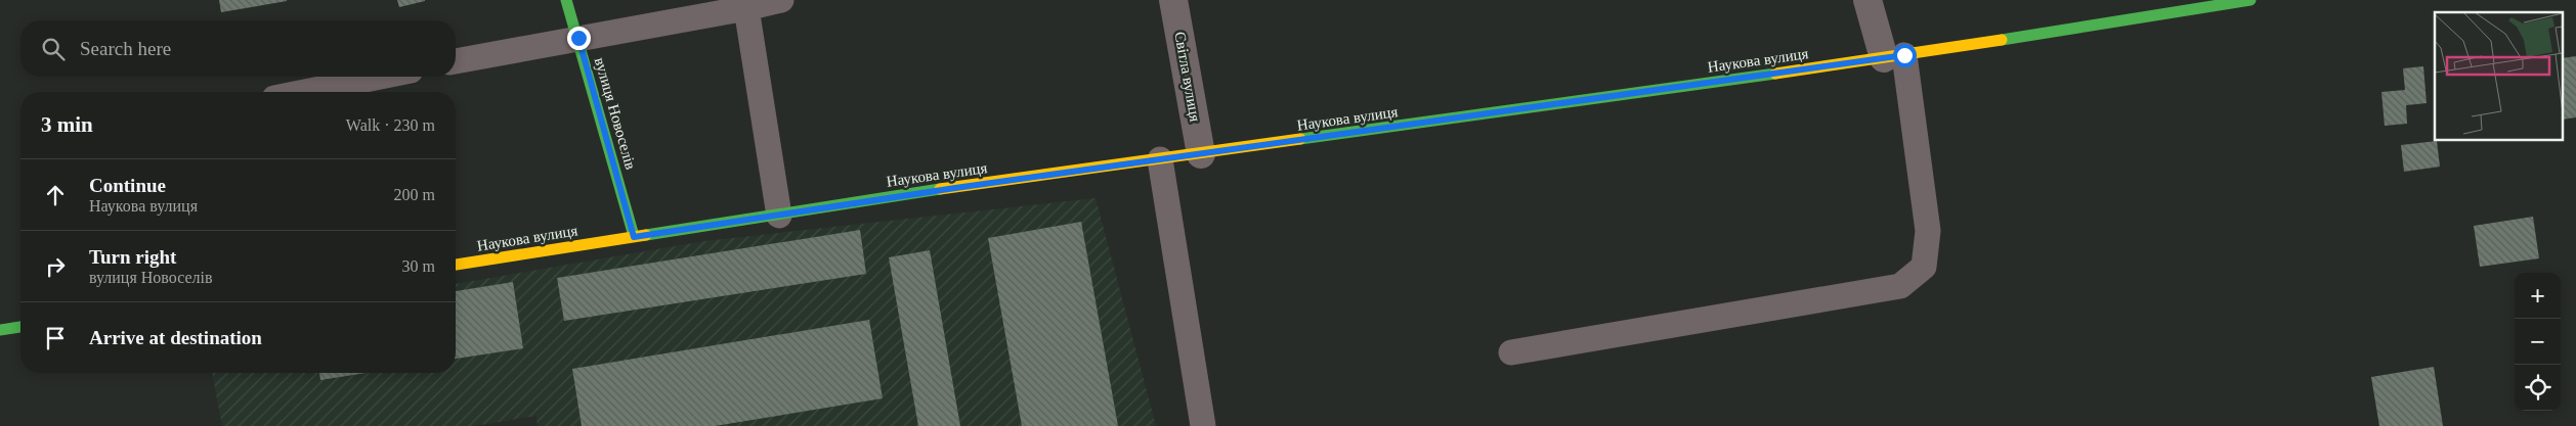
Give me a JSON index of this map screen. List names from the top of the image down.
{
  "streets": {
    "street": ["Наукова вулиця", "Світла вулиця", "вулиця Новоселів"]
  },
  "crossings": [
    ["Наукова вулиця", "Світла вулиця"],
    ["Наукова вулиця", "вулиця Новоселів"]
  ],
  "page": {
    "search": "Search here",
    "heading": ["3 min", "Walk · 230 m"],
    "list": [
      ["Continue", "Наукова вулиця", "200 m"],
      ["Turn right", "вулиця Новоселів", "30 m"],
      "Arrive at destination"
    ],
    "map_buttons": ["+", "−"]
  }
}
